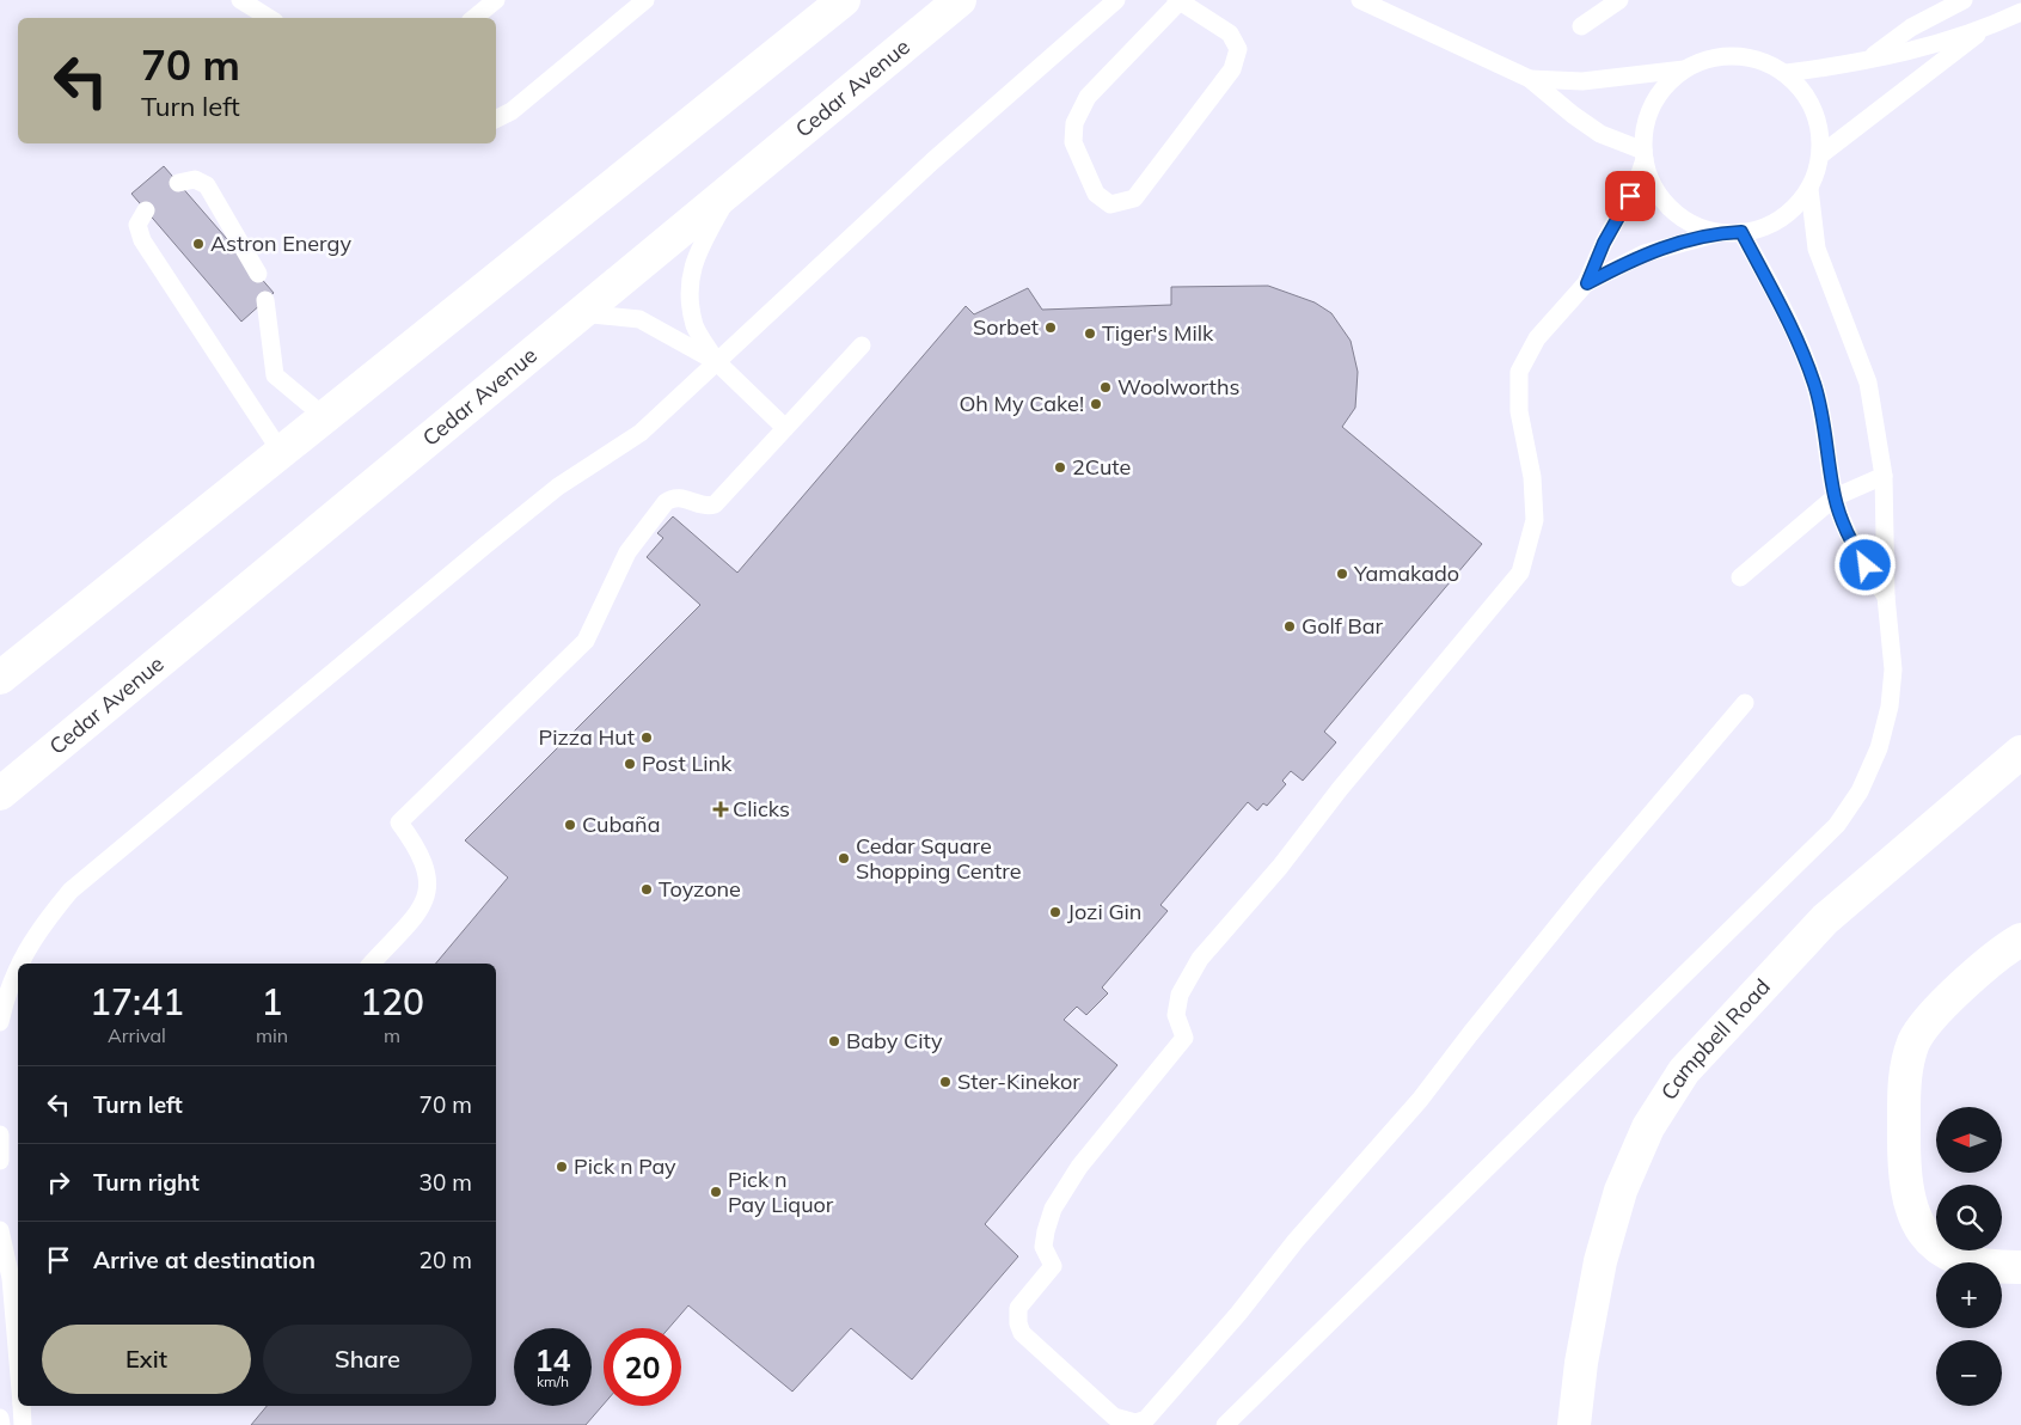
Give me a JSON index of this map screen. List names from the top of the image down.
{
  "streets": {
    "main road": ["Cedar Avenue", "Campbell Road"]
  },
  "places": {
    "other": [
      "Astron Energy",
      "Sorbet",
      "Tiger's Milk",
      "Woolworths",
      "Oh My Cake!",
      "2Cute",
      "Yamakado",
      "Golf Bar",
      "Pizza Hut",
      "Post Link",
      "Cubaña",
      "Cedar Square Shopping Centre",
      "Toyzone",
      "Jozi Gin",
      "Baby City",
      "Ster-Kinekor",
      "Pick n Pay",
      "Pick n Pay Liquor"
    ],
    "health": ["Clicks"]
  },
  "north": "left",
  "page": {
    "turn": ["70 m", "Turn left"],
    "eta": [
      "17:41",
      "Arrival",
      "1",
      "min",
      "120",
      "m"
    ],
    "list": [
      {
        "name": "Turn left",
        "value": "70 m"
      },
      {
        "name": "Turn right",
        "value": "30 m"
      },
      {
        "name": "Arrive at destination",
        "value": "20 m"
      }
    ],
    "map_buttons": ["+", "−"],
    "buttons": ["Exit", "Share"],
    "speed": "14 km/h",
    "limit": "20"
  }
}
